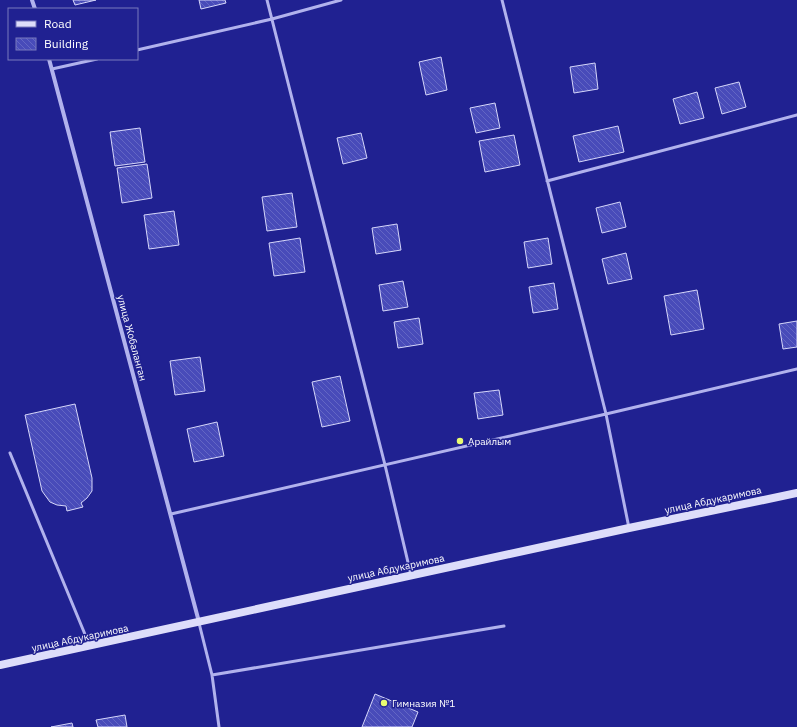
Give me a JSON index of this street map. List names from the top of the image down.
{
  "streets": {
    "main road": ["улица Абдукаримова"],
    "street": ["улица Жобаланган"]
  },
  "crossings": [
    ["улица Жобаланган", "улица Абдукаримова"]
  ],
  "places": ["Арайлым", "Гимназия №1"],
  "legend": ["Road", "Building"]
}
